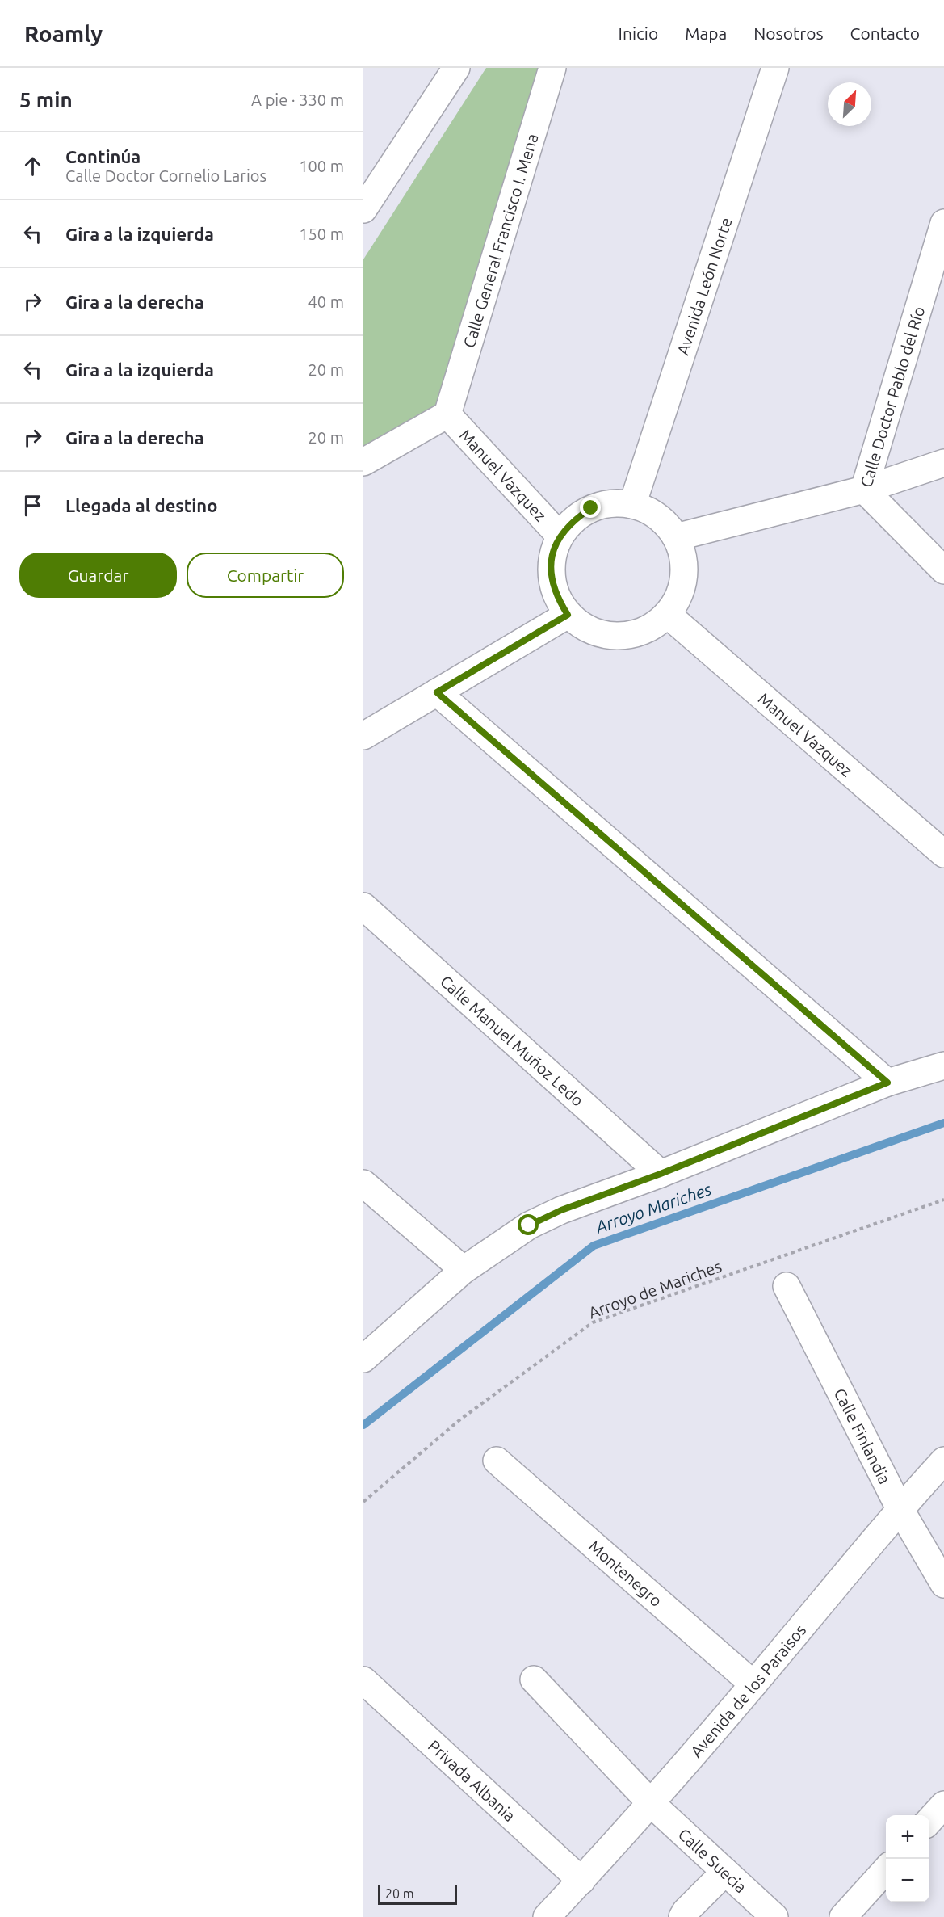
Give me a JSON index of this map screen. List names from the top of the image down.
{
  "streets": {
    "street": [
      "Calle General Francisco I. Mena",
      "Avenida León Norte",
      "Calle Doctor Pablo del Río",
      "Manuel Vazquez",
      "Calle Manuel Muñoz Ledo",
      "Calle Finlandia",
      "Montenegro",
      "Avenida de los Paraisos",
      "Privada Albania",
      "Calle Suecia"
    ],
    "path": ["Arroyo de Mariches"]
  },
  "crossings": [
    ["Calle General Francisco I. Mena", "Manuel Vazquez"],
    ["Avenida León Norte", "Manuel Vazquez"],
    ["Calle Finlandia", "Avenida de los Paraisos"],
    ["Montenegro", "Avenida de los Paraisos"],
    ["Avenida de los Paraisos", "Privada Albania"],
    ["Avenida de los Paraisos", "Calle Suecia"]
  ],
  "water": ["Arroyo Mariches"],
  "scale_bar": "20 m",
  "north": "top right",
  "page": {
    "header": "Roamly",
    "nav": [
      "Inicio",
      "Mapa",
      "Nosotros",
      "Contacto"
    ],
    "heading": ["5 min", "A pie · 330 m"],
    "list": [
      ["Continúa", "Calle Doctor Cornelio Larios", "100 m"],
      ["Gira a la izquierda", "150 m"],
      ["Gira a la derecha", "40 m"],
      ["Gira a la izquierda", "20 m"],
      ["Gira a la derecha", "20 m"],
      "Llegada al destino"
    ],
    "buttons": ["Guardar", "Compartir"],
    "map_buttons": ["+", "−"],
    "scale": "20 m"
  }
}
